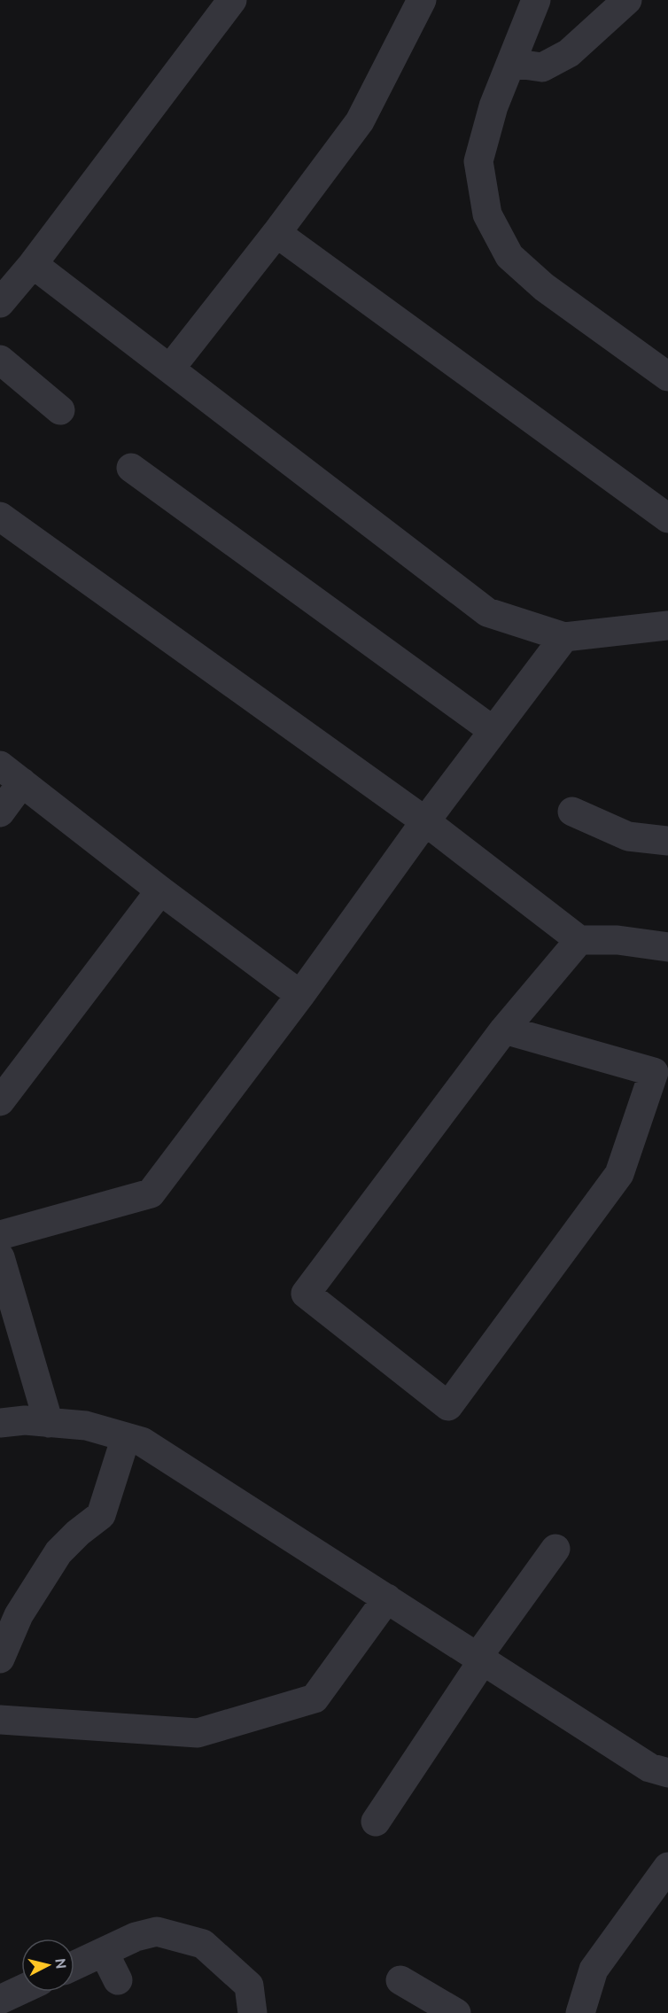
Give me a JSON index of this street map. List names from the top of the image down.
{
  "north": "right"
}
